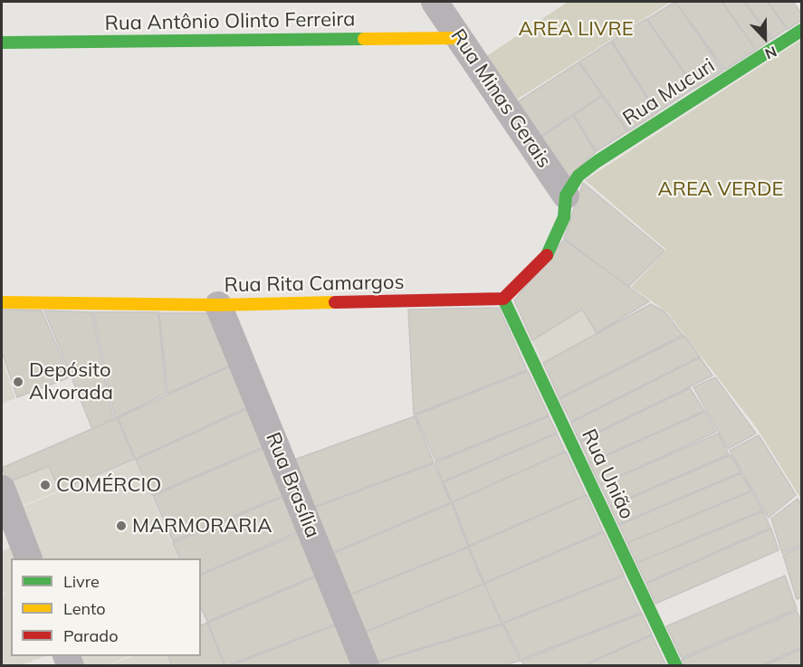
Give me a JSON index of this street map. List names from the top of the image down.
{
  "streets": {
    "street": [
      "Rua Antônio Olinto Ferreira",
      "Rua Mucuri",
      "Rua Minas Gerais",
      "Rua Rita Camargos",
      "Rua União",
      "Rua Brasília"
    ]
  },
  "crossings": [
    ["Rua Antônio Olinto Ferreira", "Rua Minas Gerais"],
    ["Rua Mucuri", "Rua Minas Gerais"],
    ["Rua Rita Camargos", "Rua União"],
    ["Rua Rita Camargos", "Rua Brasília"]
  ],
  "parks": ["AREA LIVRE", "AREA VERDE"],
  "places": ["Depósito Alvorada", "COMÉRCIO", "MARMORARIA"],
  "legend": ["Livre", "Lento", "Parado"],
  "north": "bottom"
}
